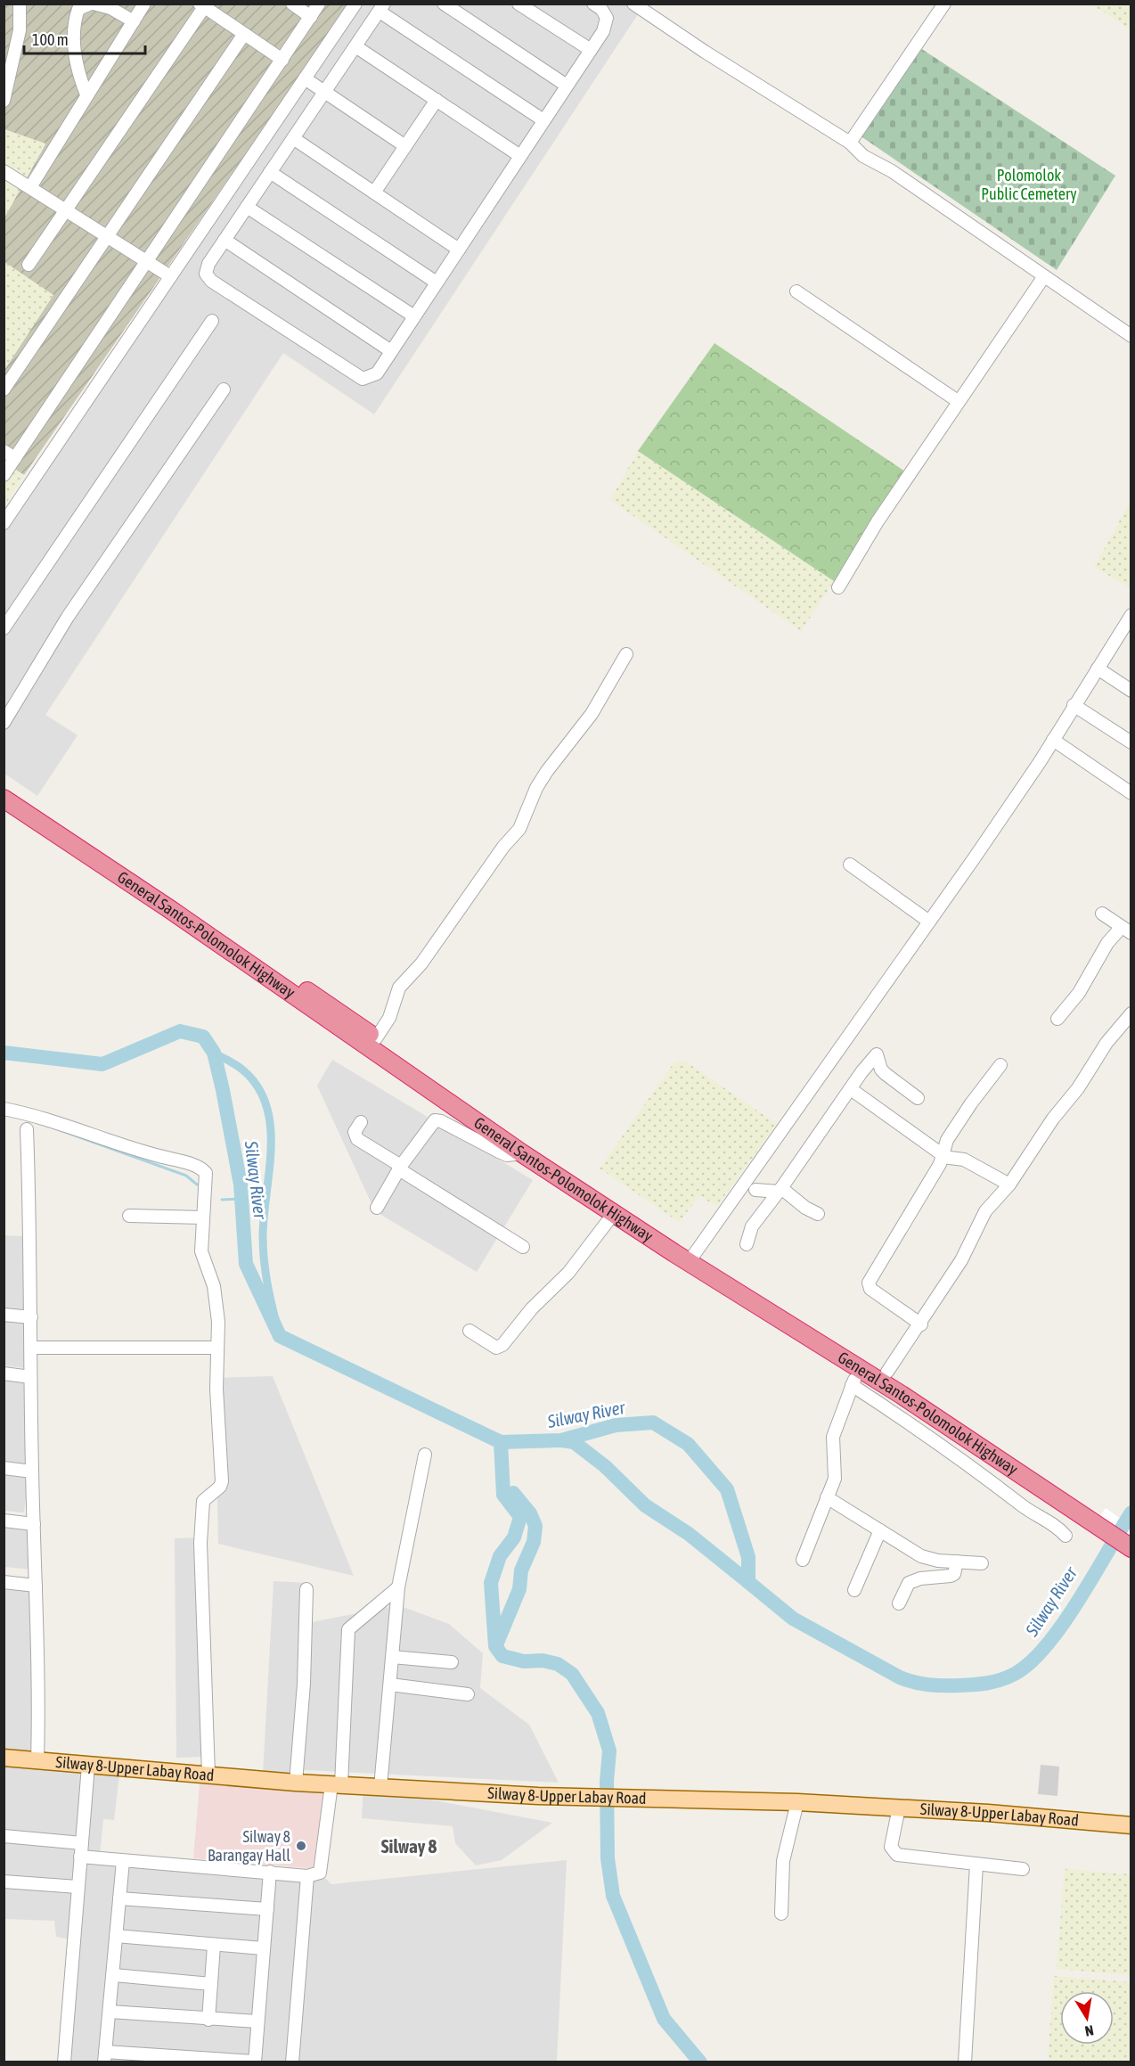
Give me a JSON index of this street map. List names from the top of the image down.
{
  "streets": {
    "highway": ["General Santos-Polomolok Highway"],
    "main road": ["Silway 8-Upper Labay Road"]
  },
  "districts": ["Silway 8"],
  "water": ["Silway River"],
  "parks": ["Polomolok Public Cemetery"],
  "places": ["Silway 8 Barangay Hall"],
  "scale_bar": "100 m",
  "north": "bottom"
}
